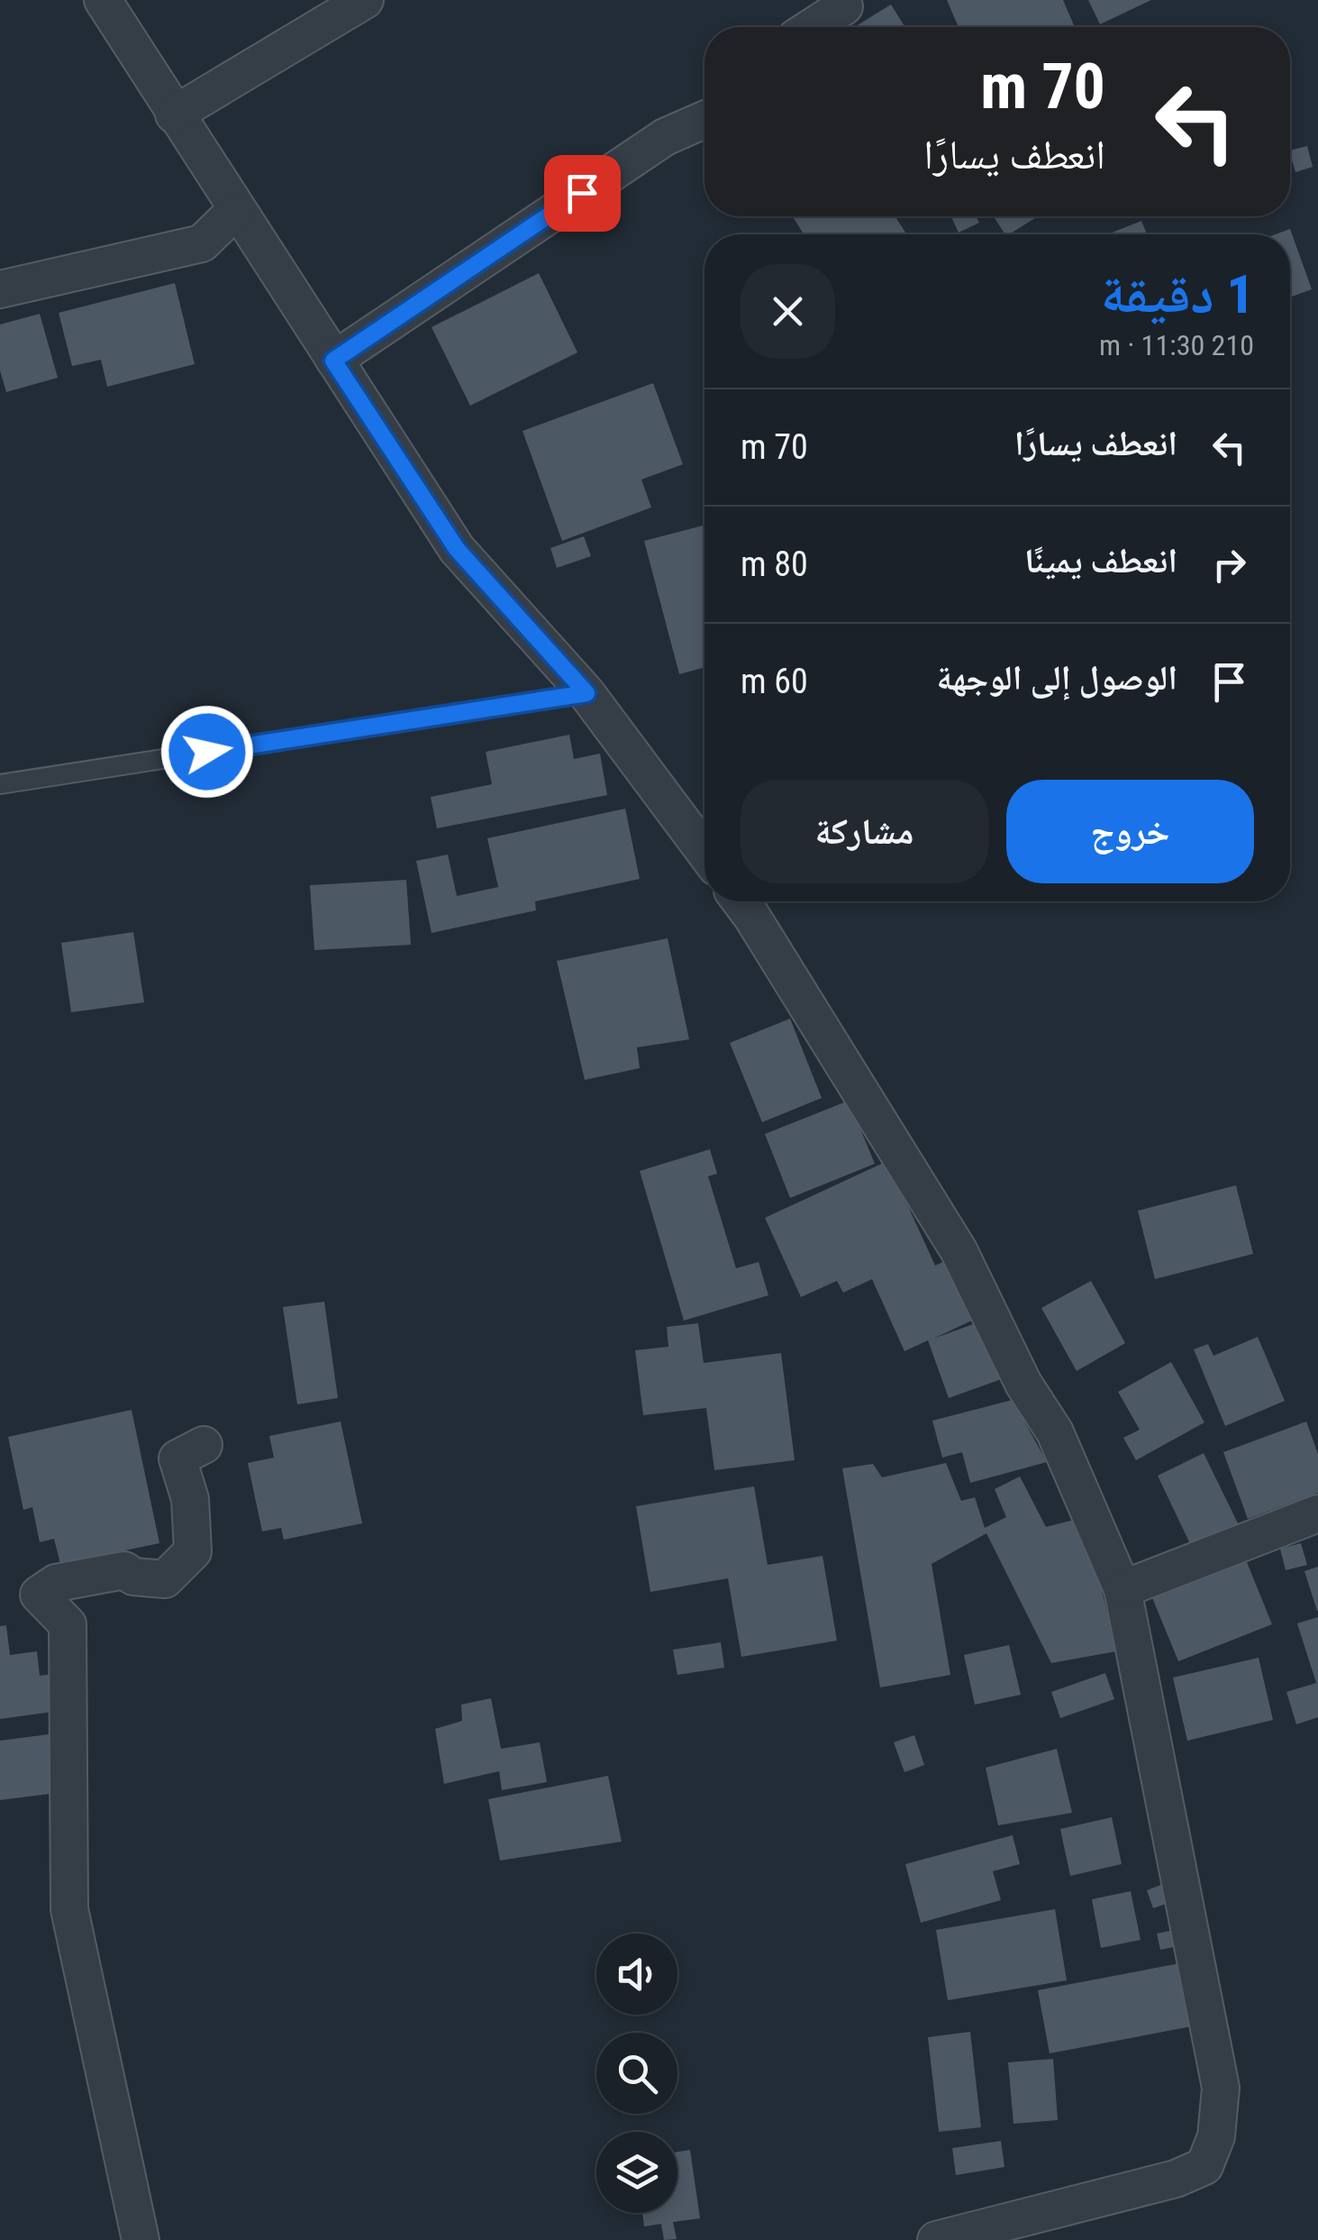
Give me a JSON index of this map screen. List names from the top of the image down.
{
  "page": {
    "turn": ["70 m", "انعطف يسارًا"],
    "heading": ["1 دقيقة", "210 m · 11:30"],
    "list": [
      {
        "name": "انعطف يسارًا",
        "value": "70 m"
      },
      {
        "name": "انعطف يمينًا",
        "value": "80 m"
      },
      {
        "name": "الوصول إلى الوجهة",
        "value": "60 m"
      }
    ],
    "buttons": ["خروج", "مشاركة"]
  }
}
